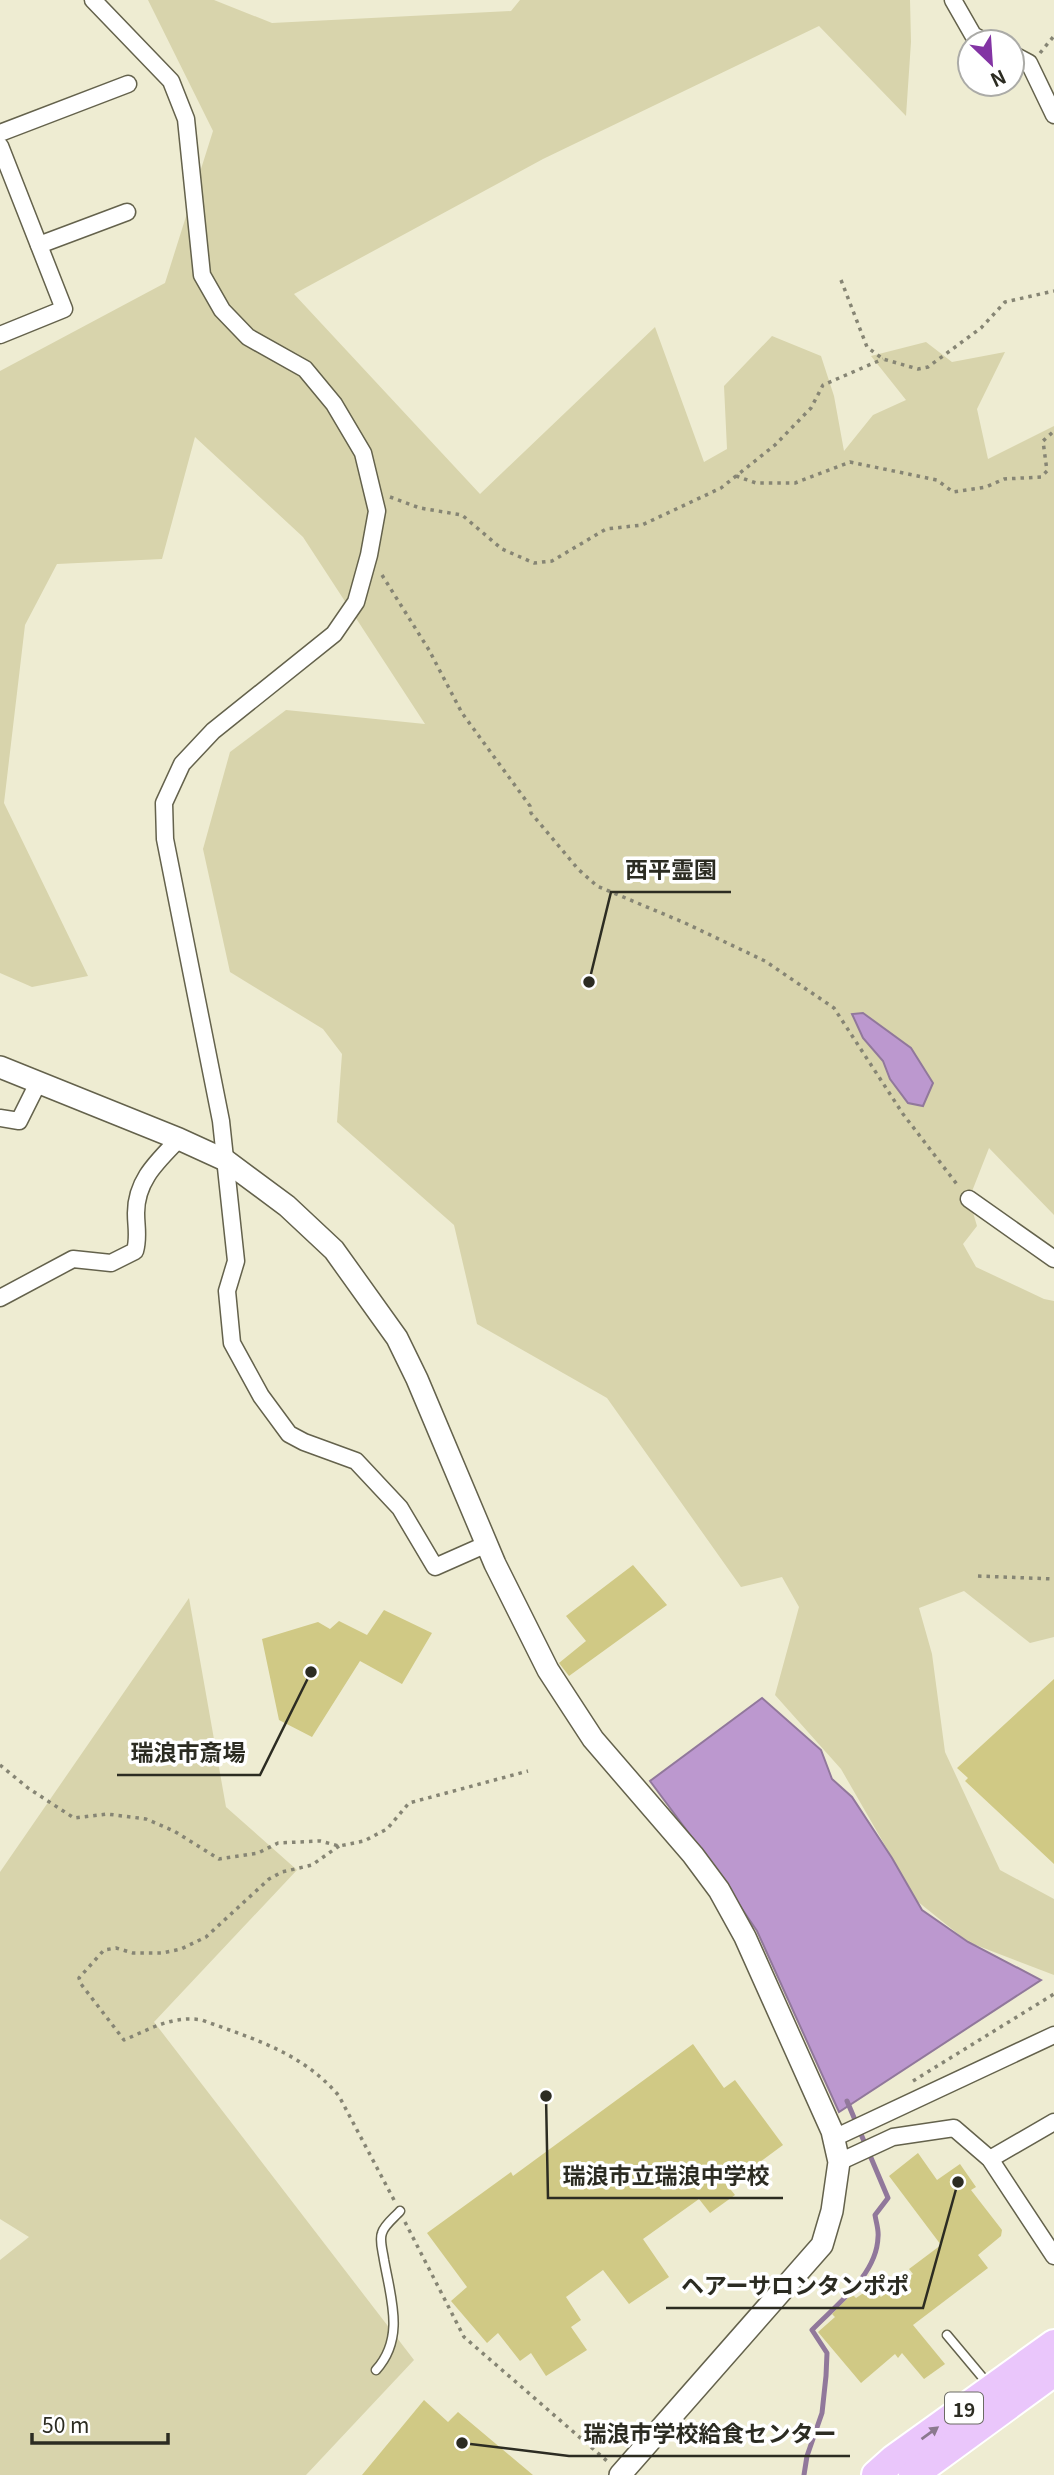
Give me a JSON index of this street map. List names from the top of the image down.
{
  "streets": {
    "highway": ["19"]
  },
  "places": [
    "西平霊園",
    "瑞浪市斎場",
    "瑞浪市立瑞浪中学校",
    "ヘアーサロンタンポポ",
    "瑞浪市学校給食センター"
  ],
  "scale_bar": "50 m",
  "north": "bottom right"
}
